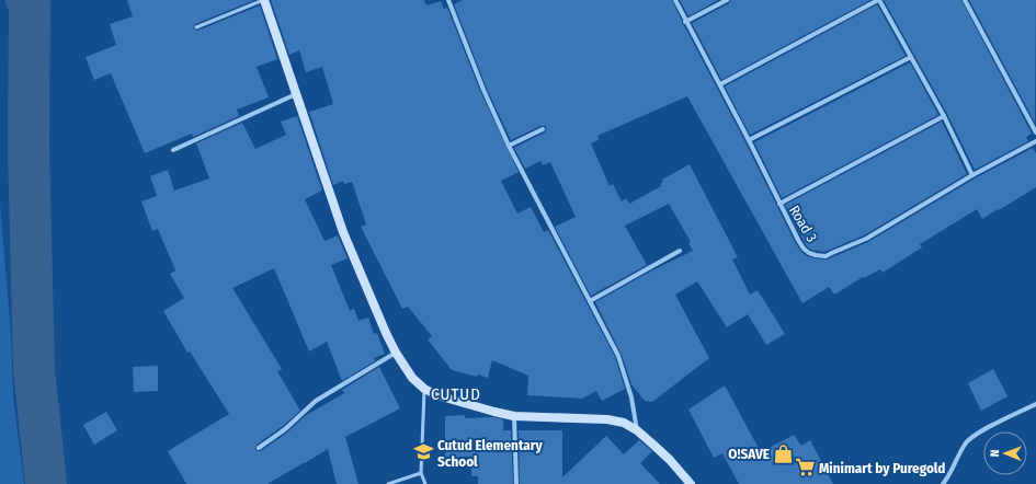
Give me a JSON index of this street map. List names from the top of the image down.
{
  "streets": {
    "street": ["Road 3"]
  },
  "districts": ["CUTUD"],
  "places": {
    "school or university": ["Cutud Elementary School"],
    "shop": ["O!SAVE"],
    "supermarket": ["Minimart by Puregold"]
  },
  "north": "left"
}
